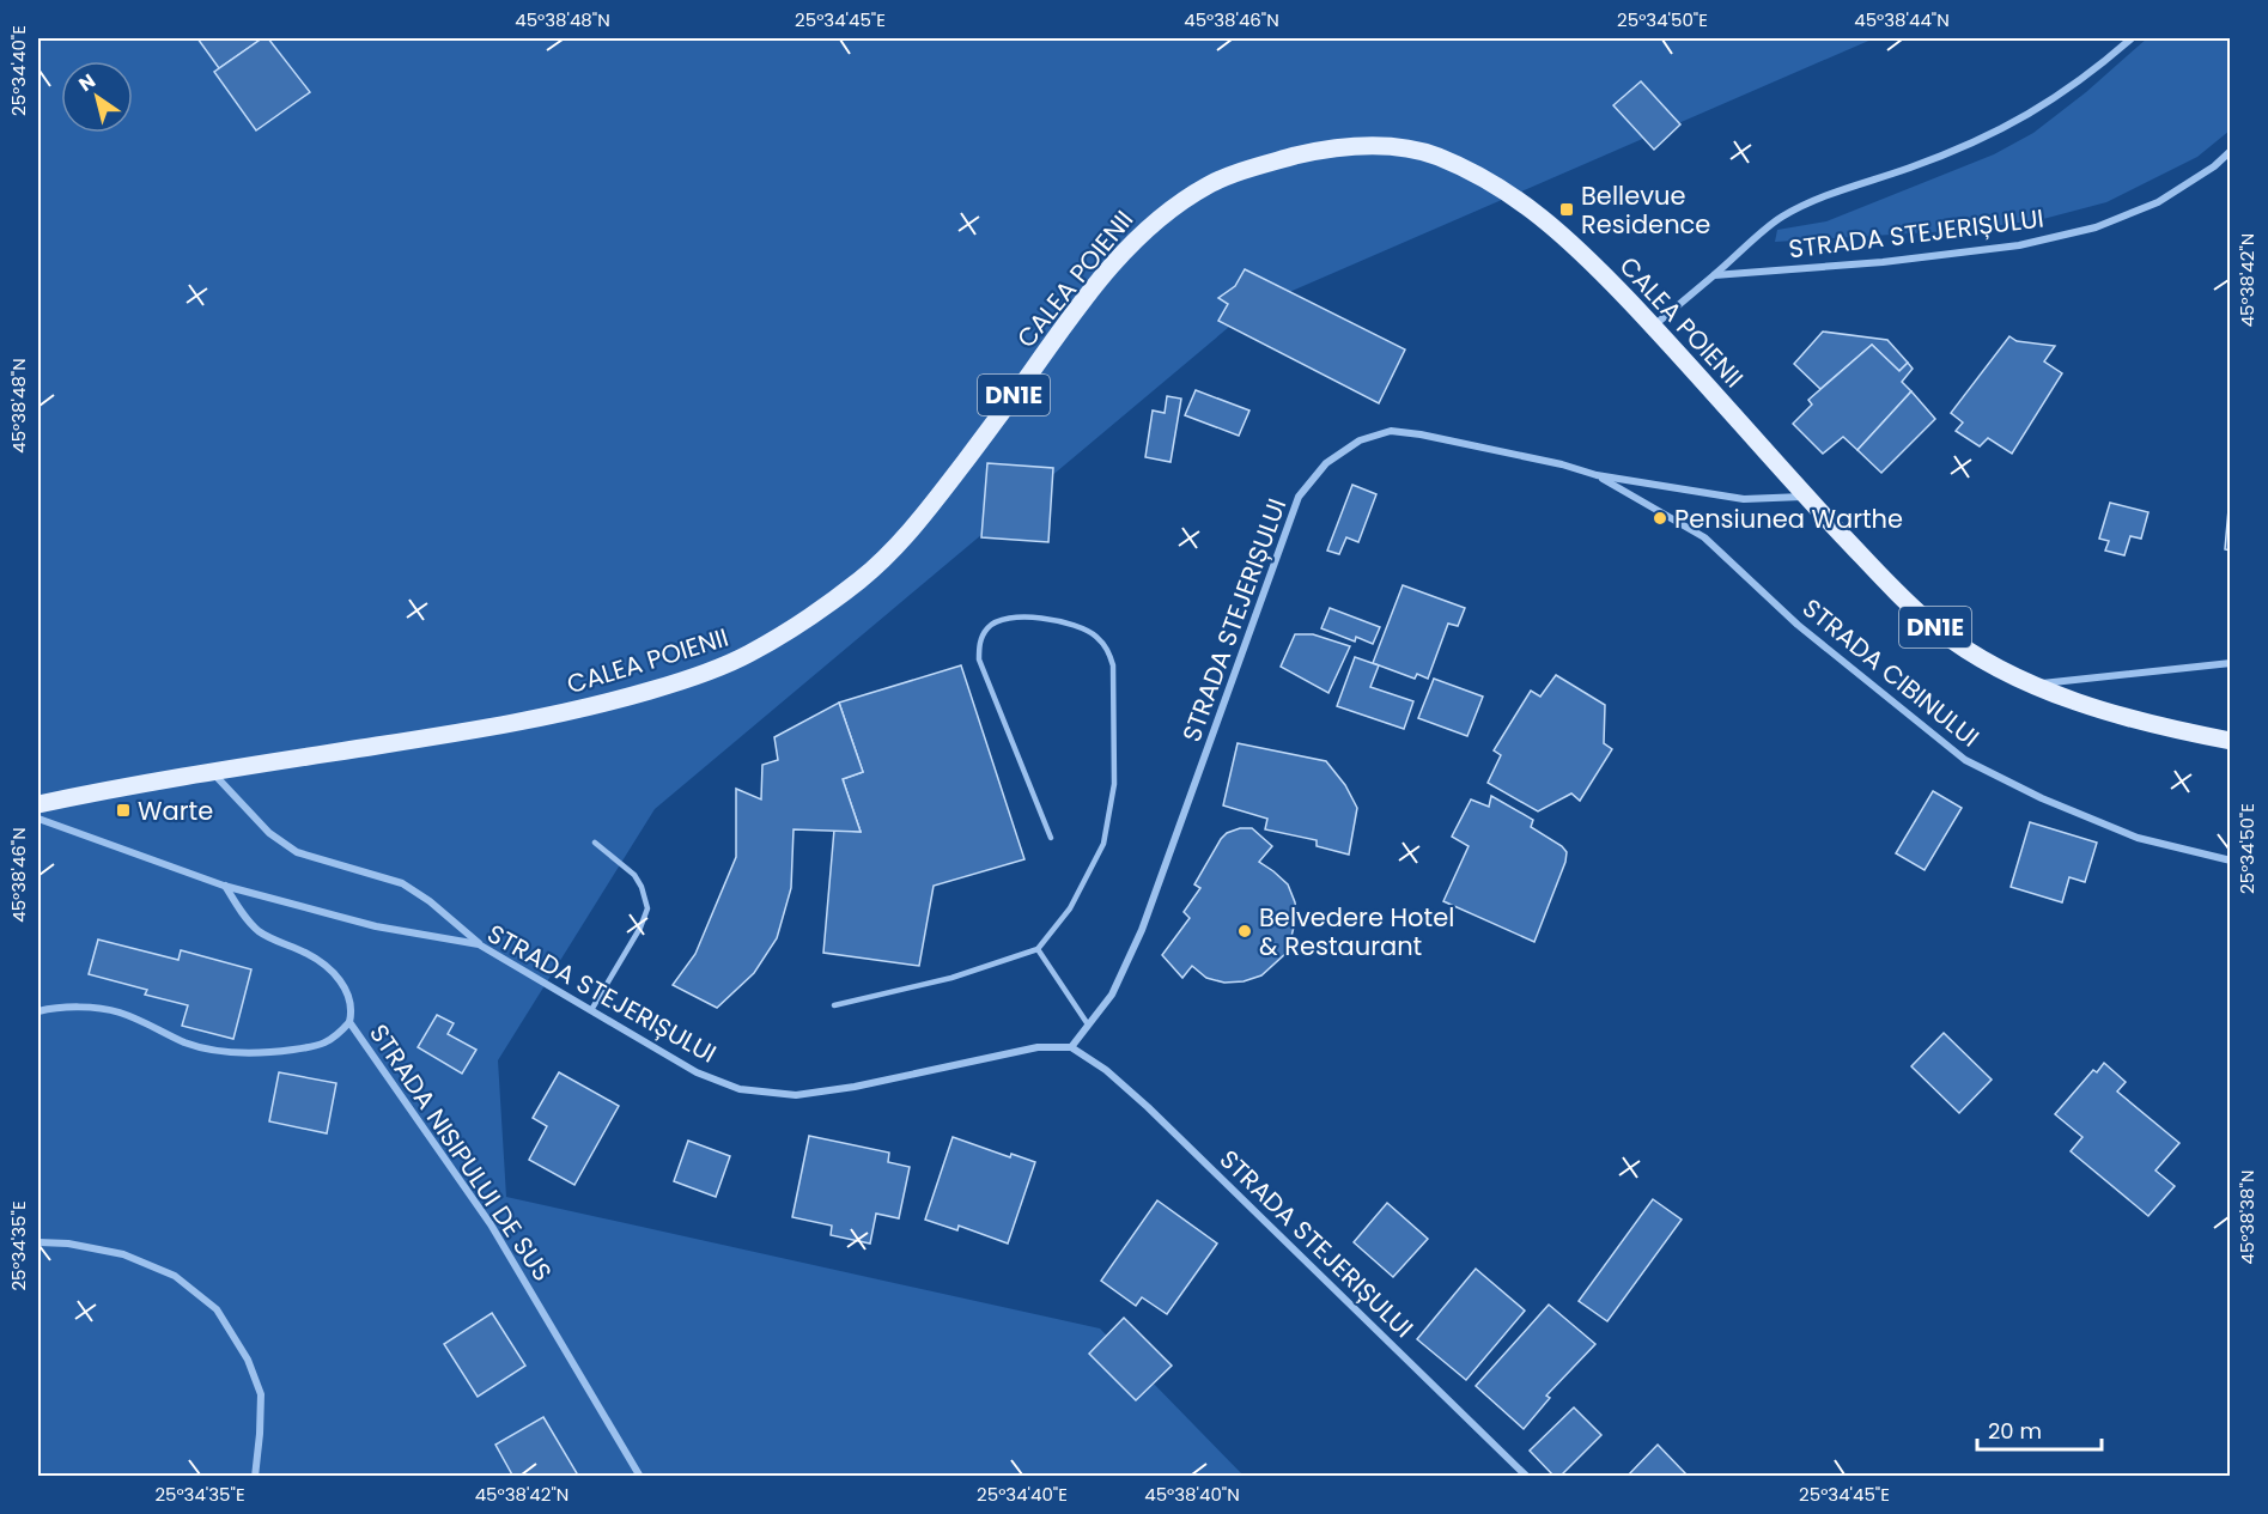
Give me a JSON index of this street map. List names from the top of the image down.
{
  "streets": {
    "main road": ["CALEA POIENII", "DN1E"],
    "street": ["STRADA STEJERIȘULUI", "STRADA CIBINULUI", "STRADA NISIPULUI DE SUS"]
  },
  "crossings": [
    ["STRADA STEJERIȘULUI", "CALEA POIENII"],
    ["STRADA STEJERIȘULUI", "STRADA CIBINULUI"],
    ["STRADA STEJERIȘULUI", "STRADA NISIPULUI DE SUS"]
  ],
  "places": {
    "transit": ["Bellevue Residence", "Warte"],
    "other": ["Pensiunea Warthe", "Belvedere Hotel & Restaurant"]
  },
  "scale_bar": "20 m",
  "north": "top left",
  "coordinates": [
    "45°38'48\"N",
    "25°34'45\"E",
    "45°38'46\"N",
    "25°34'50\"E",
    "45°38'44\"N",
    "25°34'40\"E",
    "45°38'42\"N",
    "45°38'38\"N",
    "25°34'35\"E",
    "45°38'40\"N"
  ]
}
